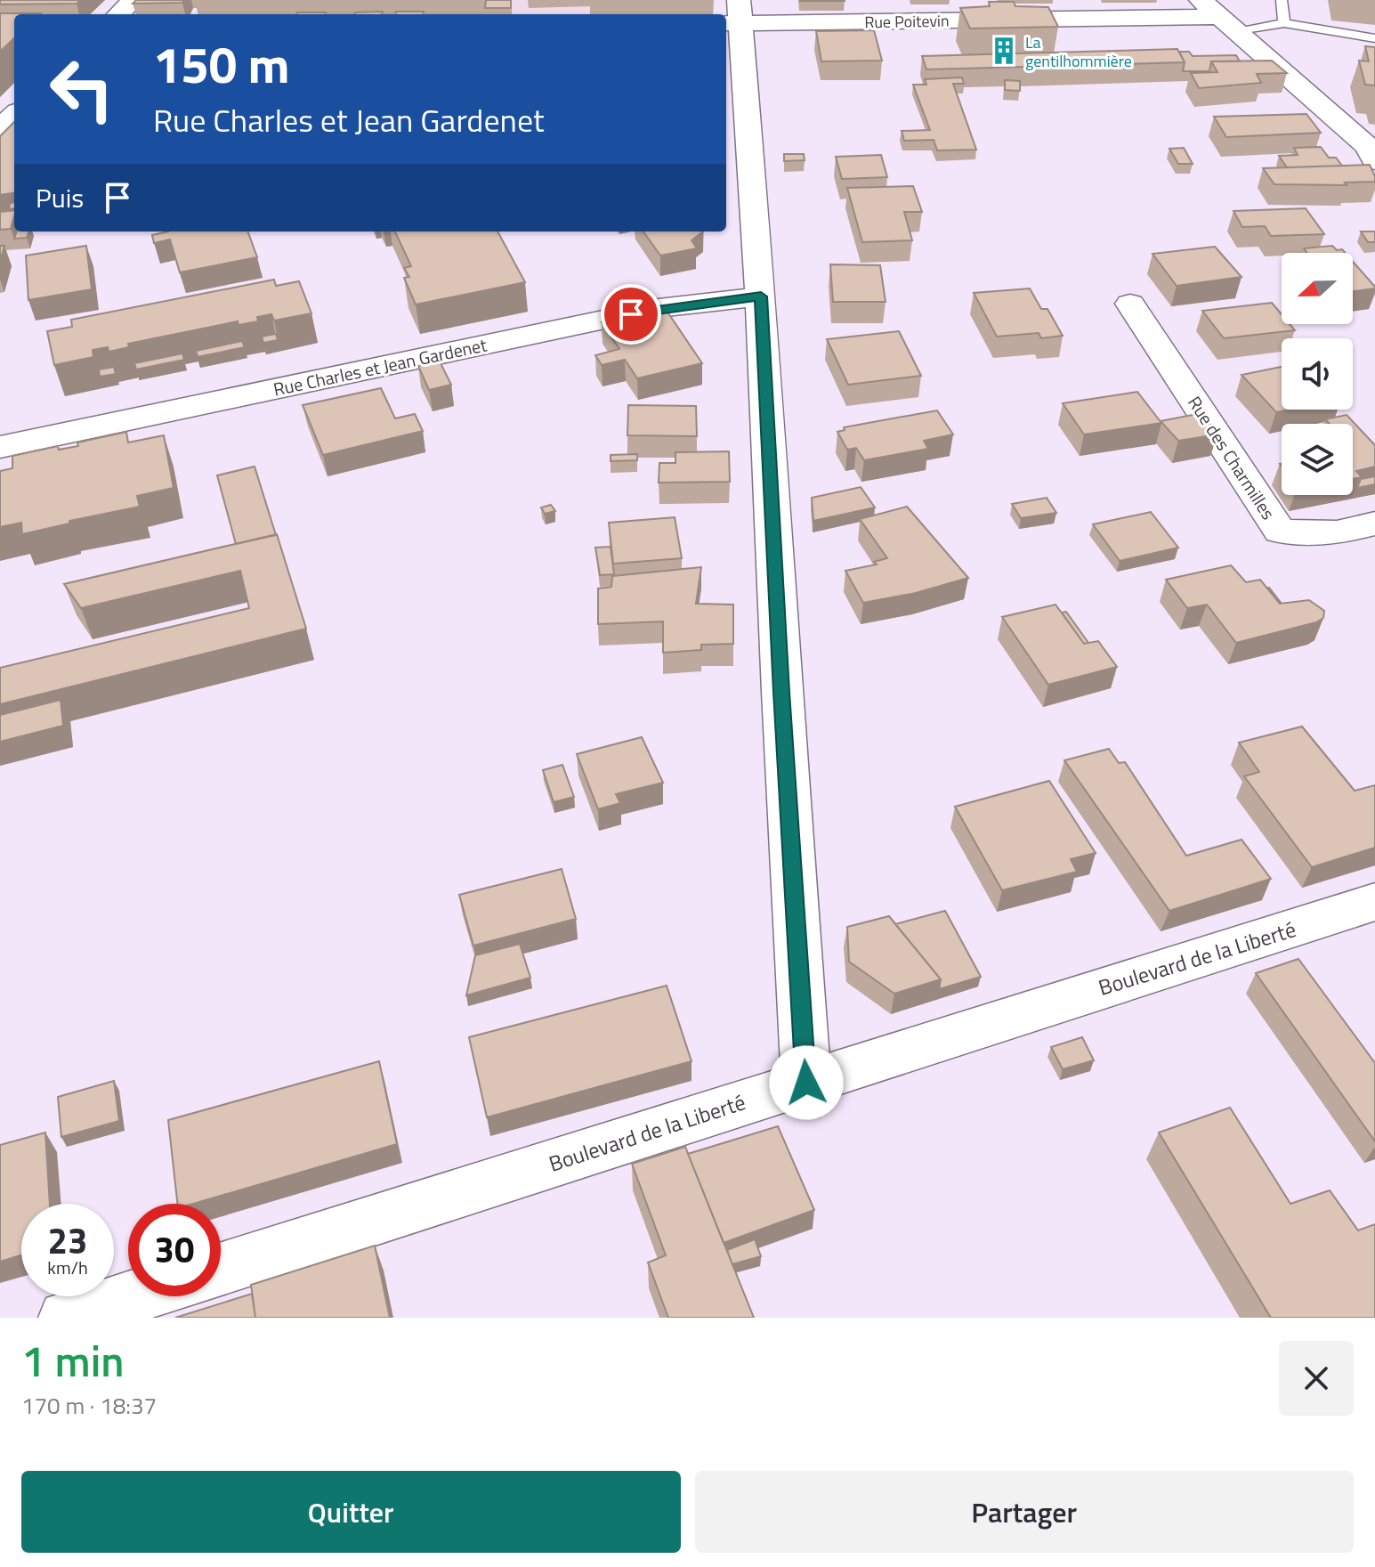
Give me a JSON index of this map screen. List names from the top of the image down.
{
  "streets": {
    "street": [
      "Rue Poitevin",
      "Rue Charles et Jean Gardenet",
      "Rue des Charmilles",
      "Boulevard de la Liberté"
    ]
  },
  "places": {
    "building": ["La gentilhommière"]
  },
  "north": "left",
  "page": {
    "turn": ["150 m", "Rue Charles et Jean Gardenet"],
    "then": "Puis",
    "speed": "23 km/h",
    "limit": "30",
    "heading": ["1 min", "170 m · 18:37"],
    "buttons": ["Quitter", "Partager"]
  }
}
